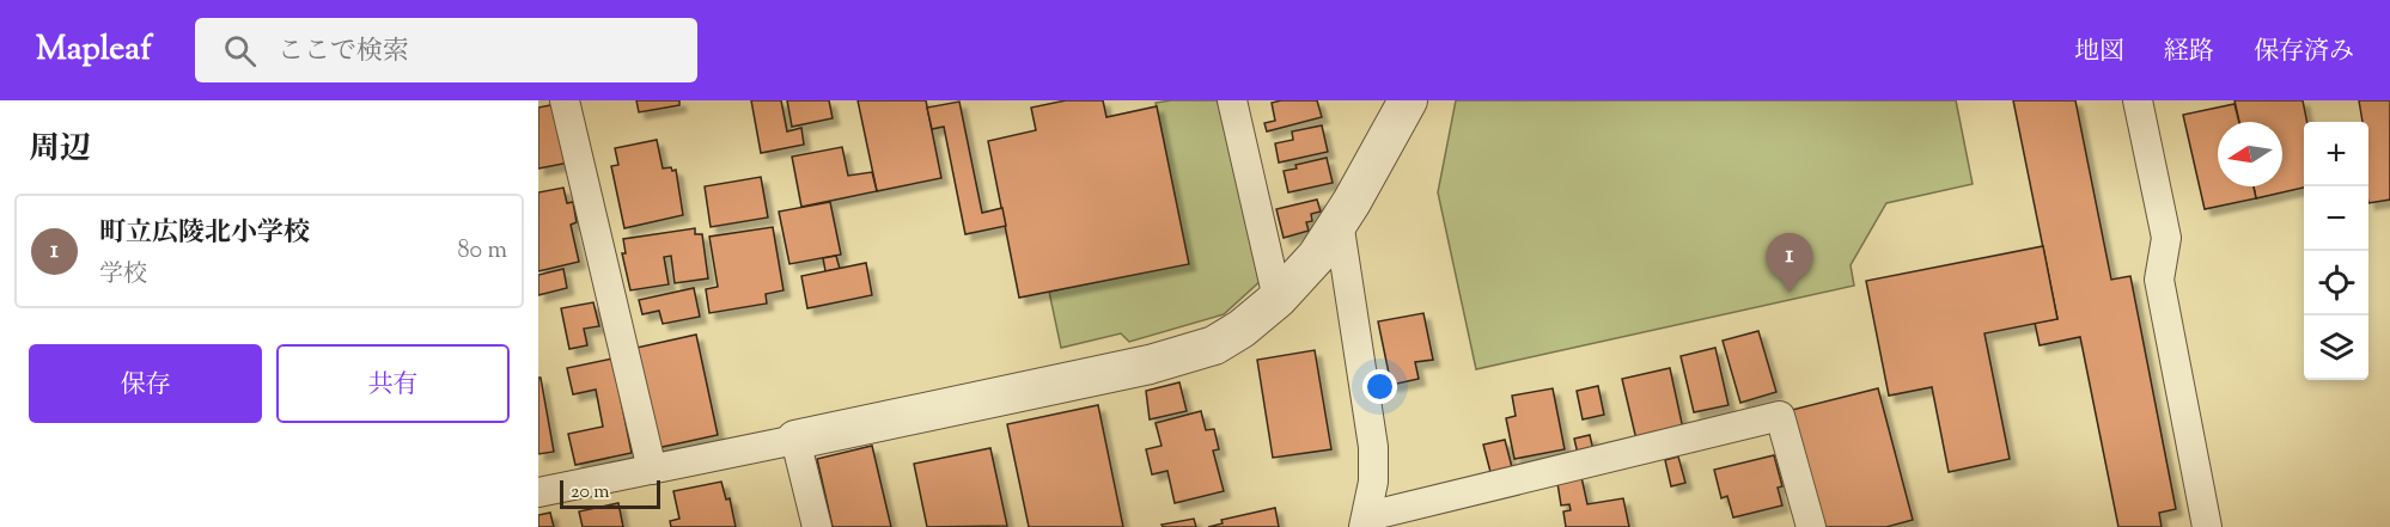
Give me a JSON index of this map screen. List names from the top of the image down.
{
  "scale_bar": "20 m",
  "north": "left",
  "page": {
    "header": "Mapleaf",
    "search": "ここで検索",
    "nav": ["地図", "経路", "保存済み"],
    "heading": "周辺",
    "map_buttons": ["+", "−"],
    "list": [
      {
        "mark": "1",
        "name": "町立広陵北小学校",
        "note": "学校",
        "value": "80 m"
      }
    ],
    "pins": "1",
    "buttons": ["保存", "共有"],
    "scale": "20 m"
  }
}
